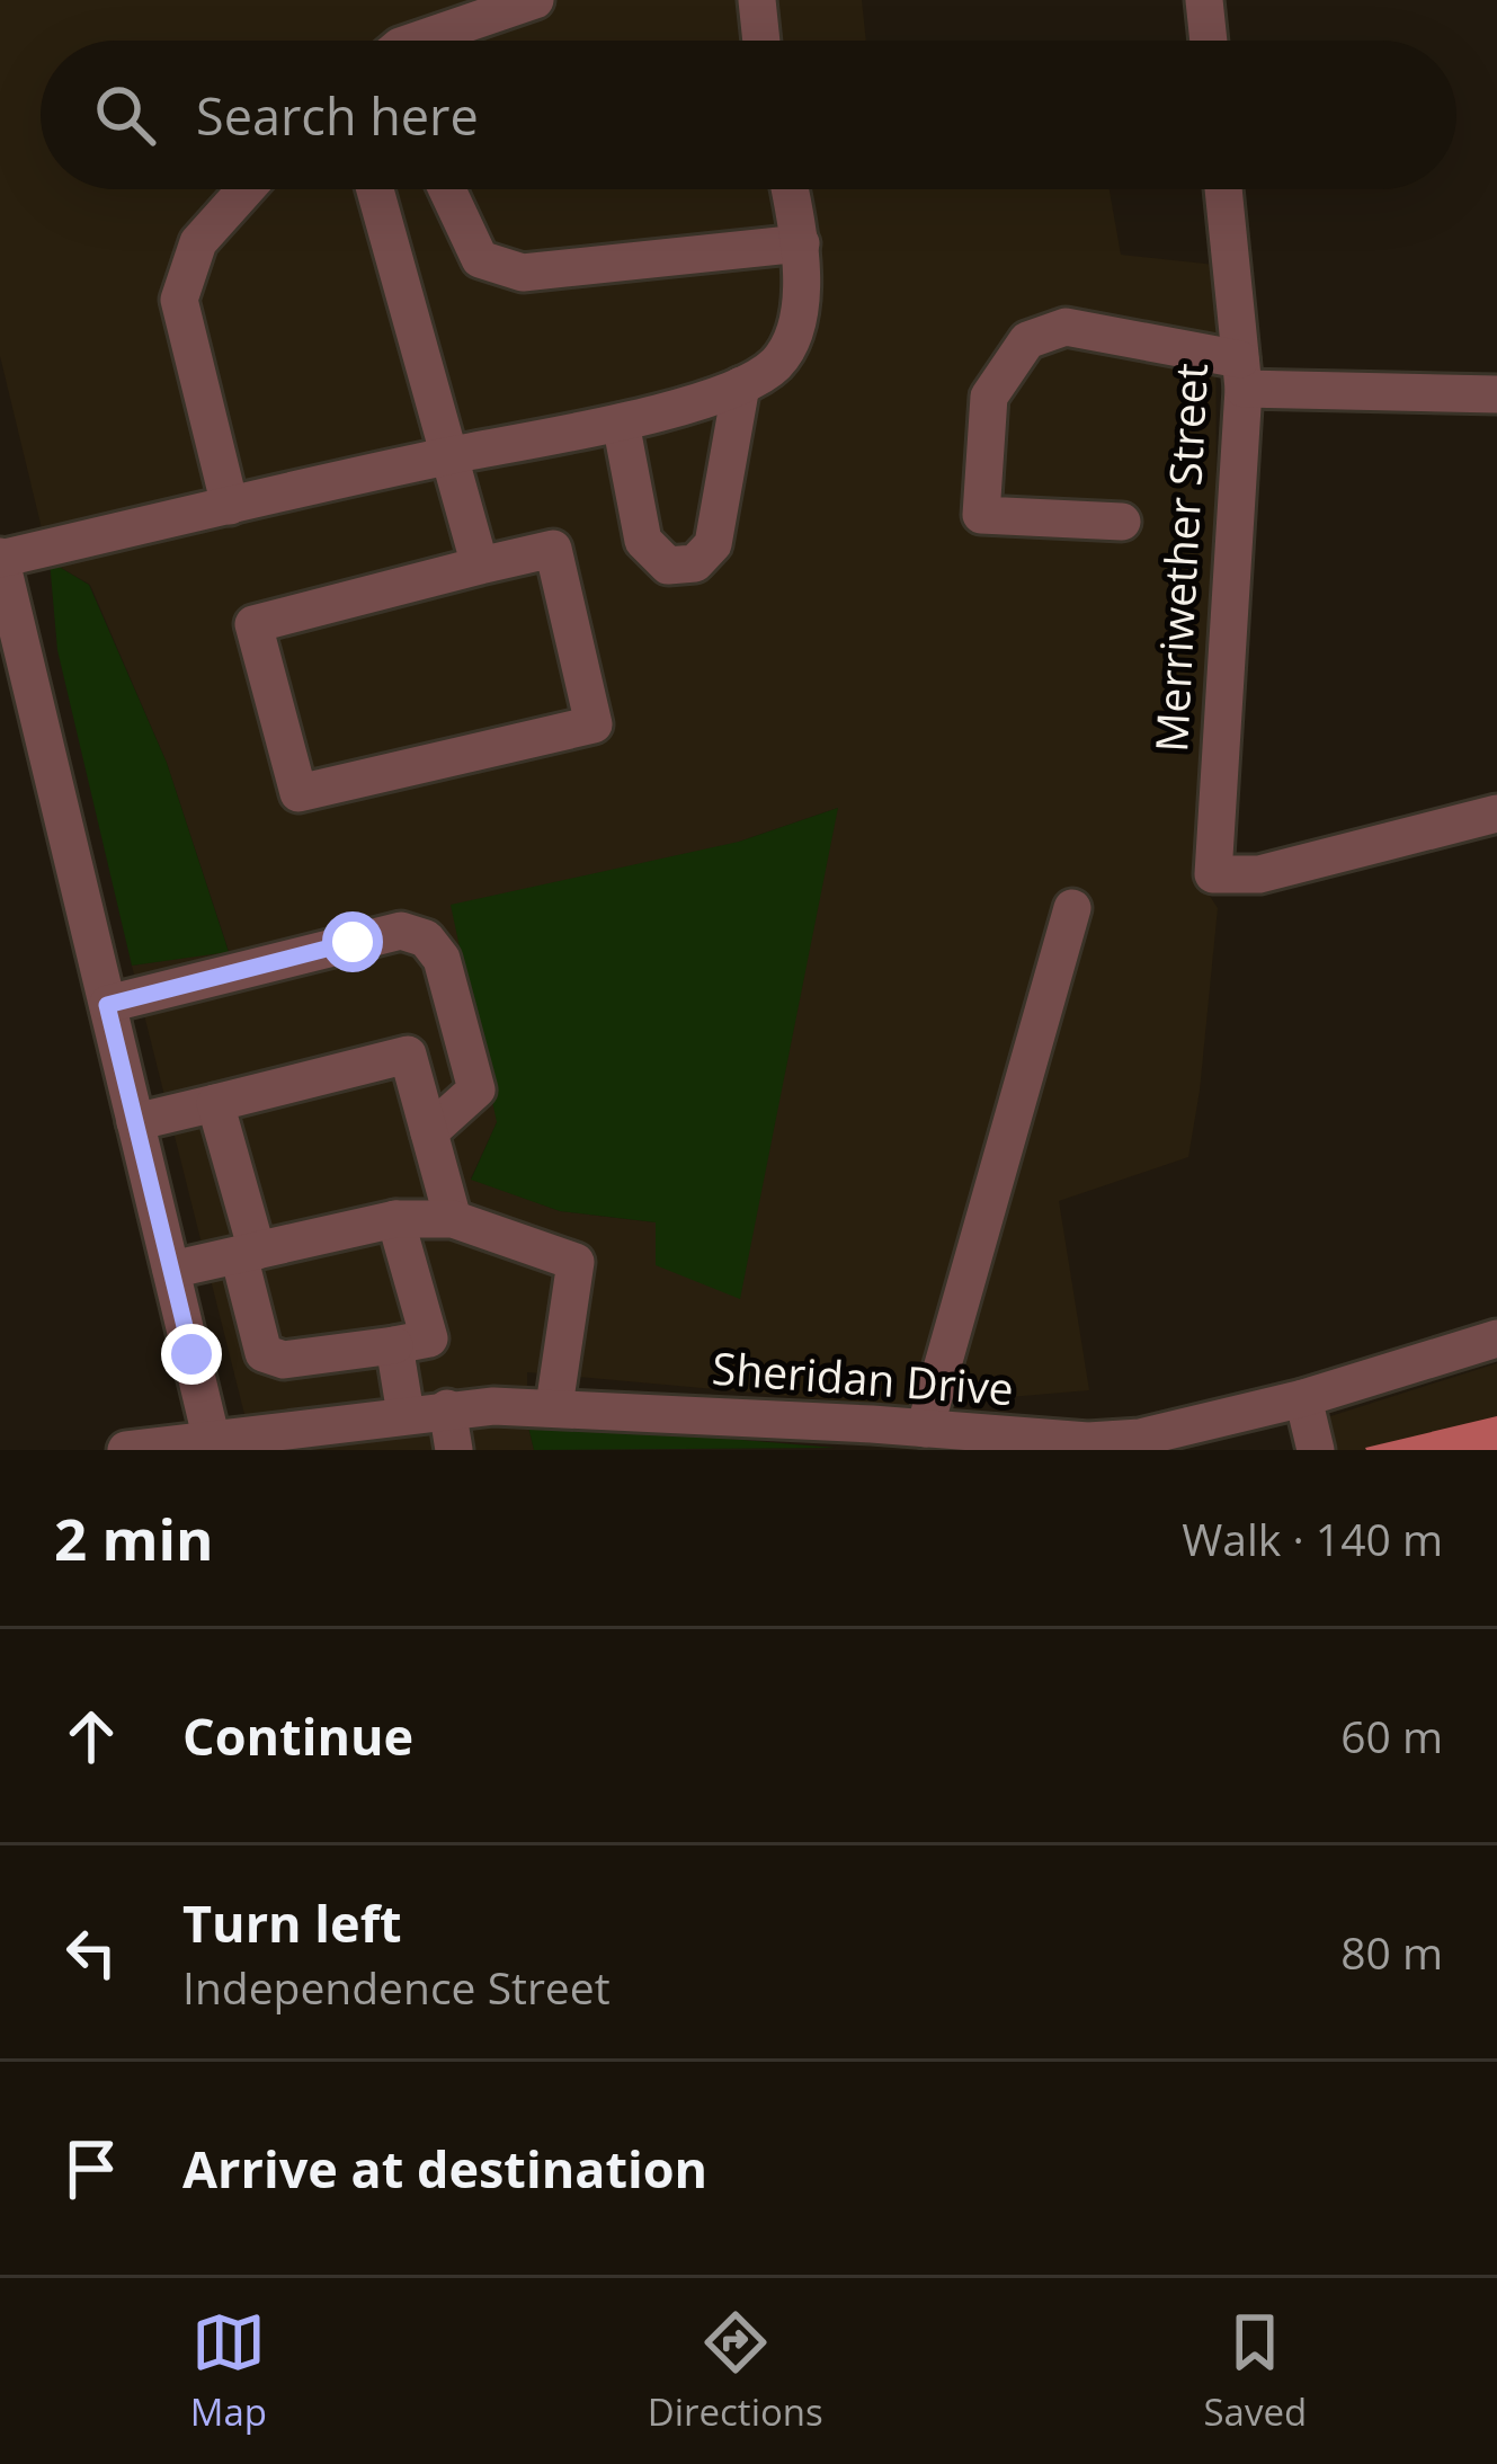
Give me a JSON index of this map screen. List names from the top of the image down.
{
  "streets": {
    "street": ["Merriwether Street", "Sheridan Drive"]
  },
  "page": {
    "search": "Search here",
    "heading": ["2 min", "Walk · 140 m"],
    "list": [
      ["Continue", "60 m"],
      ["Turn left", "Independence Street", "80 m"],
      "Arrive at destination"
    ],
    "nav": ["Map", "Directions", "Saved"]
  }
}
